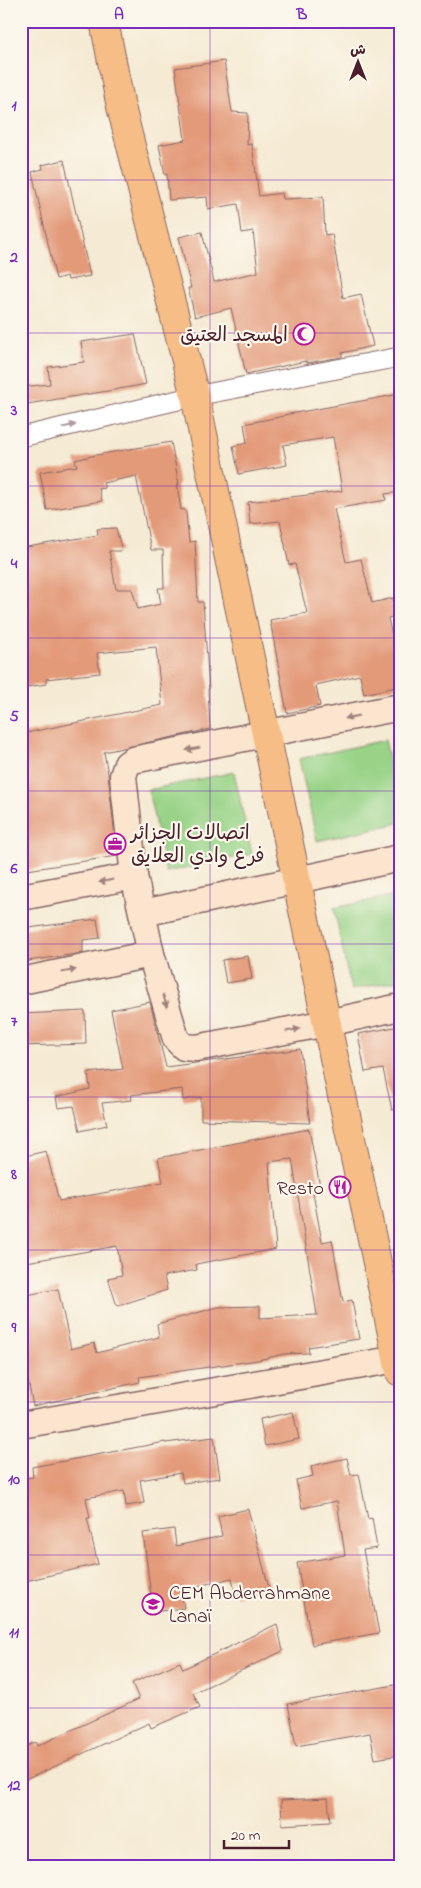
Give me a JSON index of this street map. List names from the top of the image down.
{
  "places": {
    "mosque": ["المسجد العتيق"],
    "office": ["اتصالات الجزائر فرع وادي العلايق"],
    "restaurant": ["Resto"],
    "school or university": ["CEM Abderrahmane Lanaï"]
  },
  "scale_bar": "20 m",
  "north": "top",
  "grid": {
    "columns": ["A", "B"],
    "rows": [
      "1",
      "2",
      "3",
      "4",
      "5",
      "6",
      "7",
      "8",
      "9",
      "10",
      "11",
      "12"
    ]
  }
}
